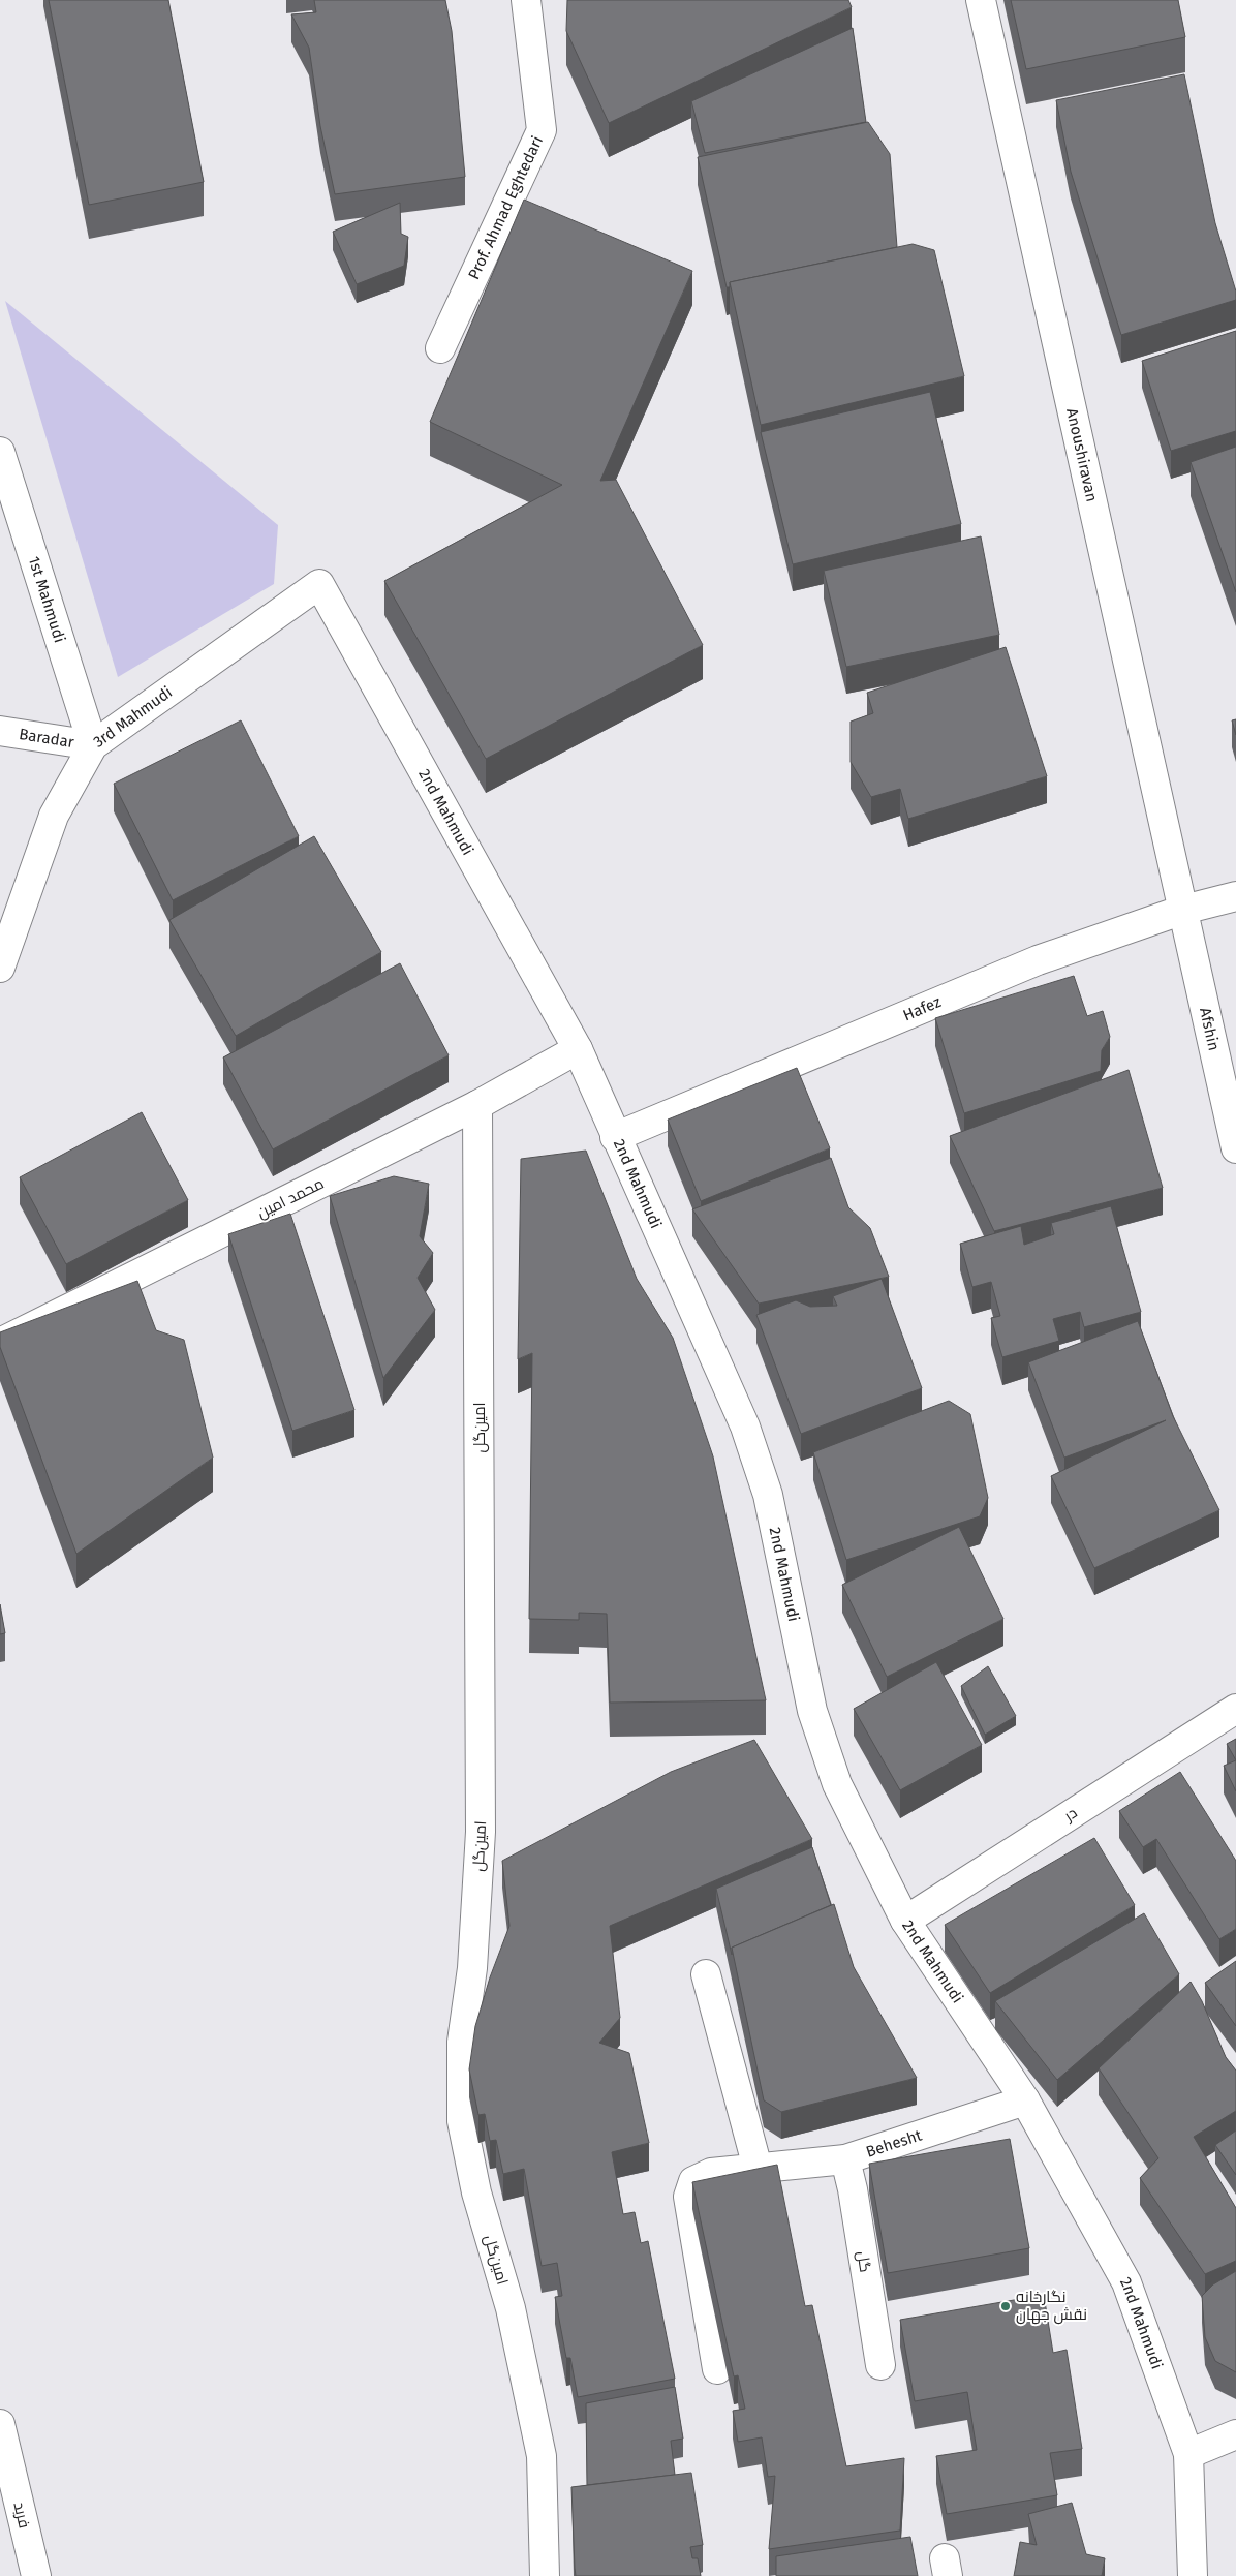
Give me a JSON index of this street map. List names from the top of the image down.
{
  "streets": {
    "street": [
      "Prof. Ahmad Eghtedari",
      "Anoushiravan",
      "1st Mahmudi",
      "3rd Mahmudi",
      "Baradar",
      "2nd Mahmudi",
      "Hafez",
      "Afshin",
      "محمد امین",
      "امین‌گل",
      "در",
      "Behesht",
      "گل",
      "فرید"
    ]
  },
  "crossings": [
    ["Anoushiravan", "Hafez"],
    ["Anoushiravan", "Afshin"],
    ["1st Mahmudi", "3rd Mahmudi"],
    ["1st Mahmudi", "Baradar"],
    ["3rd Mahmudi", "Baradar"],
    ["3rd Mahmudi", "2nd Mahmudi"],
    ["2nd Mahmudi", "Hafez"],
    ["2nd Mahmudi", "محمد امین"],
    ["2nd Mahmudi", "در"],
    ["2nd Mahmudi", "Behesht"],
    ["Hafez", "Afshin"],
    ["محمد امین", "امین‌گل"],
    ["Behesht", "گل"]
  ],
  "places": ["نگارخانه نقش جهان"]
}
